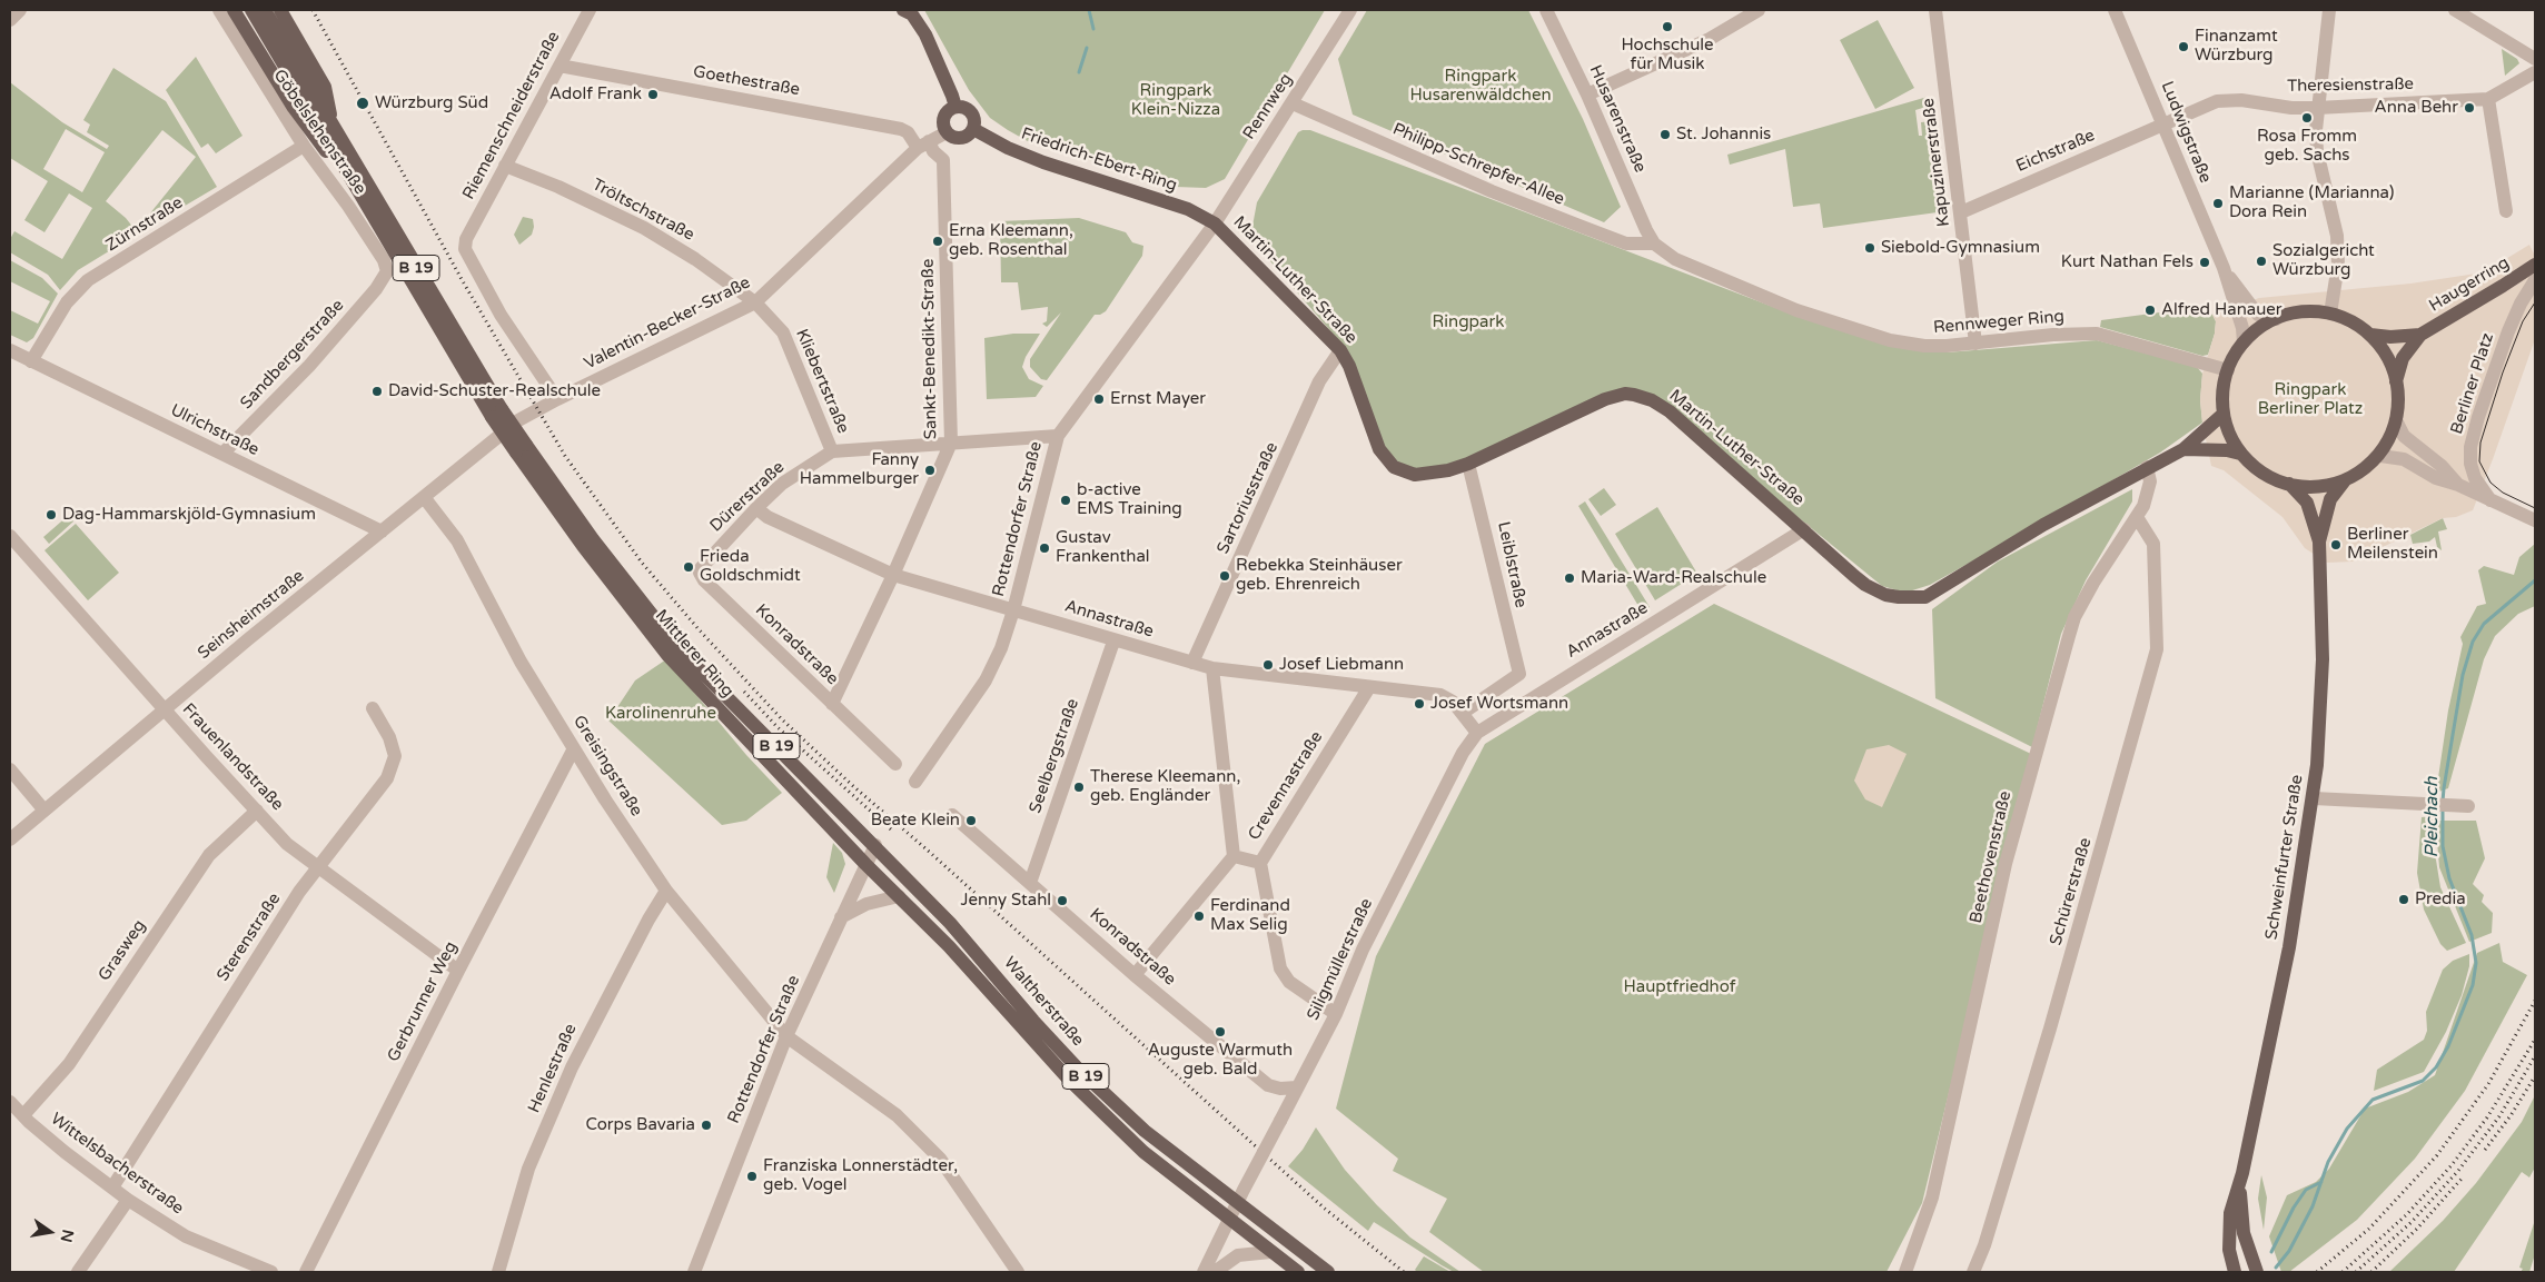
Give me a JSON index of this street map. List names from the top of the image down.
{
  "streets": {
    "main road": [
      "Friedrich-Ebert-Ring",
      "B 19",
      "Martin-Luther-Straße",
      "Haugerring",
      "Mittlerer Ring",
      "Schweinfurter Straße",
      "Waltherstraße"
    ],
    "street": [
      "Goethestraße",
      "Theresienstraße",
      "Rennweg",
      "Riemenschneiderstraße",
      "Husarenstraße",
      "Göbelslehenstraße",
      "Ludwigstraße",
      "Eichstraße",
      "Kapuzinerstraße",
      "Philipp-Schrepfer-Allee",
      "Tröltschstraße",
      "Zürnstraße",
      "Rennweger Ring",
      "Valentin-Becker-Straße",
      "Sankt-Benedikt-Straße",
      "Sandbergerstraße",
      "Kliebertstraße",
      "Berliner Platz",
      "Ulrichstraße",
      "Dürerstraße",
      "Sartoriusstraße",
      "Rottendorfer Straße",
      "Leiblstraße",
      "Seinsheimstraße",
      "Annastraße",
      "Konradstraße",
      "Seelbergstraße",
      "Frauenlandstraße",
      "Greisingstraße",
      "Crevennastraße",
      "Beethovenstraße",
      "Schürerstraße",
      "Sterenstraße",
      "Grasweg",
      "Siligmüllerstraße",
      "Gerbrunner Weg",
      "Henlestraße",
      "Wittelsbacherstraße"
    ]
  },
  "crossings": [
    ["Goethestraße", "Riemenschneiderstraße"],
    ["Goethestraße", "Valentin-Becker-Straße"],
    ["Goethestraße", "Sankt-Benedikt-Straße"],
    ["Theresienstraße", "Ludwigstraße"],
    ["Theresienstraße", "Eichstraße"],
    ["Rennweg", "Friedrich-Ebert-Ring"],
    ["Rennweg", "Philipp-Schrepfer-Allee"],
    ["Rennweg", "Martin-Luther-Straße"],
    ["Rennweg", "Rottendorfer Straße"],
    ["Riemenschneiderstraße", "Tröltschstraße"],
    ["Riemenschneiderstraße", "Valentin-Becker-Straße"],
    ["Husarenstraße", "Philipp-Schrepfer-Allee"],
    ["Husarenstraße", "Rennweger Ring"],
    ["Göbelslehenstraße", "Zürnstraße"],
    ["Göbelslehenstraße", "Sandbergerstraße"],
    ["Ludwigstraße", "Eichstraße"],
    ["Ludwigstraße", "Martin-Luther-Straße"],
    ["Ludwigstraße", "Haugerring"],
    ["Ludwigstraße", "Rennweger Ring"],
    ["Ludwigstraße", "Schweinfurter Straße"],
    ["Eichstraße", "Kapuzinerstraße"],
    ["Friedrich-Ebert-Ring", "Martin-Luther-Straße"],
    ["Friedrich-Ebert-Ring", "Valentin-Becker-Straße"],
    ["Friedrich-Ebert-Ring", "Rottendorfer Straße"],
    ["Kapuzinerstraße", "Rennweger Ring"],
    ["Philipp-Schrepfer-Allee", "Rennweger Ring"],
    ["Tröltschstraße", "Valentin-Becker-Straße"],
    ["Tröltschstraße", "Kliebertstraße"],
    ["Zürnstraße", "Ulrichstraße"],
    ["B 19", "Mittlerer Ring"],
    ["Martin-Luther-Straße", "Haugerring"],
    ["Martin-Luther-Straße", "Rennweger Ring"],
    ["Martin-Luther-Straße", "Sartoriusstraße"],
    ["Martin-Luther-Straße", "Rottendorfer Straße"],
    ["Martin-Luther-Straße", "Leiblstraße"],
    ["Martin-Luther-Straße", "Annastraße"],
    ["Martin-Luther-Straße", "Beethovenstraße"],
    ["Martin-Luther-Straße", "Schweinfurter Straße"],
    ["Haugerring", "Rennweger Ring"],
    ["Haugerring", "Berliner Platz"],
    ["Haugerring", "Schweinfurter Straße"],
    ["Rennweger Ring", "Schweinfurter Straße"],
    ["Valentin-Becker-Straße", "Sankt-Benedikt-Straße"],
    ["Valentin-Becker-Straße", "Kliebertstraße"],
    ["Valentin-Becker-Straße", "Seinsheimstraße"],
    ["Sankt-Benedikt-Straße", "Dürerstraße"],
    ["Sankt-Benedikt-Straße", "Annastraße"],
    ["Sankt-Benedikt-Straße", "Konradstraße"],
    ["Sandbergerstraße", "Ulrichstraße"],
    ["Kliebertstraße", "Dürerstraße"],
    ["Ulrichstraße", "Seinsheimstraße"],
    ["Dürerstraße", "Rottendorfer Straße"],
    ["Dürerstraße", "Annastraße"],
    ["Dürerstraße", "Konradstraße"],
    ["Sartoriusstraße", "Annastraße"],
    ["Rottendorfer Straße", "Annastraße"],
    ["Rottendorfer Straße", "Mittlerer Ring"],
    ["Rottendorfer Straße", "Greisingstraße"],
    ["Rottendorfer Straße", "Waltherstraße"],
    ["Leiblstraße", "Annastraße"],
    ["Seinsheimstraße", "Frauenlandstraße"],
    ["Seinsheimstraße", "Greisingstraße"],
    ["Annastraße", "Seelbergstraße"],
    ["Annastraße", "Crevennastraße"],
    ["Annastraße", "Siligmüllerstraße"],
    ["Konradstraße", "Seelbergstraße"],
    ["Konradstraße", "Crevennastraße"],
    ["Konradstraße", "Siligmüllerstraße"],
    ["Mittlerer Ring", "Waltherstraße"],
    ["Frauenlandstraße", "Sterenstraße"],
    ["Frauenlandstraße", "Grasweg"],
    ["Frauenlandstraße", "Gerbrunner Weg"],
    ["Greisingstraße", "Gerbrunner Weg"],
    ["Greisingstraße", "Henlestraße"],
    ["Beethovenstraße", "Schürerstraße"],
    ["Sterenstraße", "Wittelsbacherstraße"],
    ["Grasweg", "Wittelsbacherstraße"],
    ["Siligmüllerstraße", "Waltherstraße"]
  ],
  "water": ["Pleichach"],
  "parks": [
    "Ringpark Husarenwäldchen",
    "Ringpark Klein-Nizza",
    "Ringpark",
    "Ringpark Berliner Platz",
    "Karolinenruhe",
    "Hauptfriedhof"
  ],
  "places": [
    "Hochschule für Musik",
    "Finanzamt Würzburg",
    "Adolf Frank",
    "Würzburg Süd",
    "Anna Behr",
    "Rosa Fromm geb. Sachs",
    "St. Johannis",
    "Marianne (Marianna) Dora Rein",
    "Erna Kleemann, geb. Rosenthal",
    "Siebold-Gymnasium",
    "Sozialgericht Würzburg",
    "Kurt Nathan Fels",
    "Alfred Hanauer",
    "David-Schuster-Realschule",
    "Ernst Mayer",
    "Fanny Hammelburger",
    "b-active EMS Training",
    "Dag-Hammarskjöld-Gymnasium",
    "Berliner Meilenstein",
    "Gustav Frankenthal",
    "Frieda Goldschmidt",
    "Rebekka Steinhäuser geb. Ehrenreich",
    "Maria-Ward-Realschule",
    "Josef Liebmann",
    "Josef Wortsmann",
    "Therese Kleemann, geb. Engländer",
    "Beate Klein",
    "Predia",
    "Jenny Stahl",
    "Ferdinand Max Selig",
    "Auguste Warmuth geb. Bald",
    "Corps Bavaria",
    "Franziska Lonnerstädter, geb. Vogel"
  ],
  "north": "right"
}
